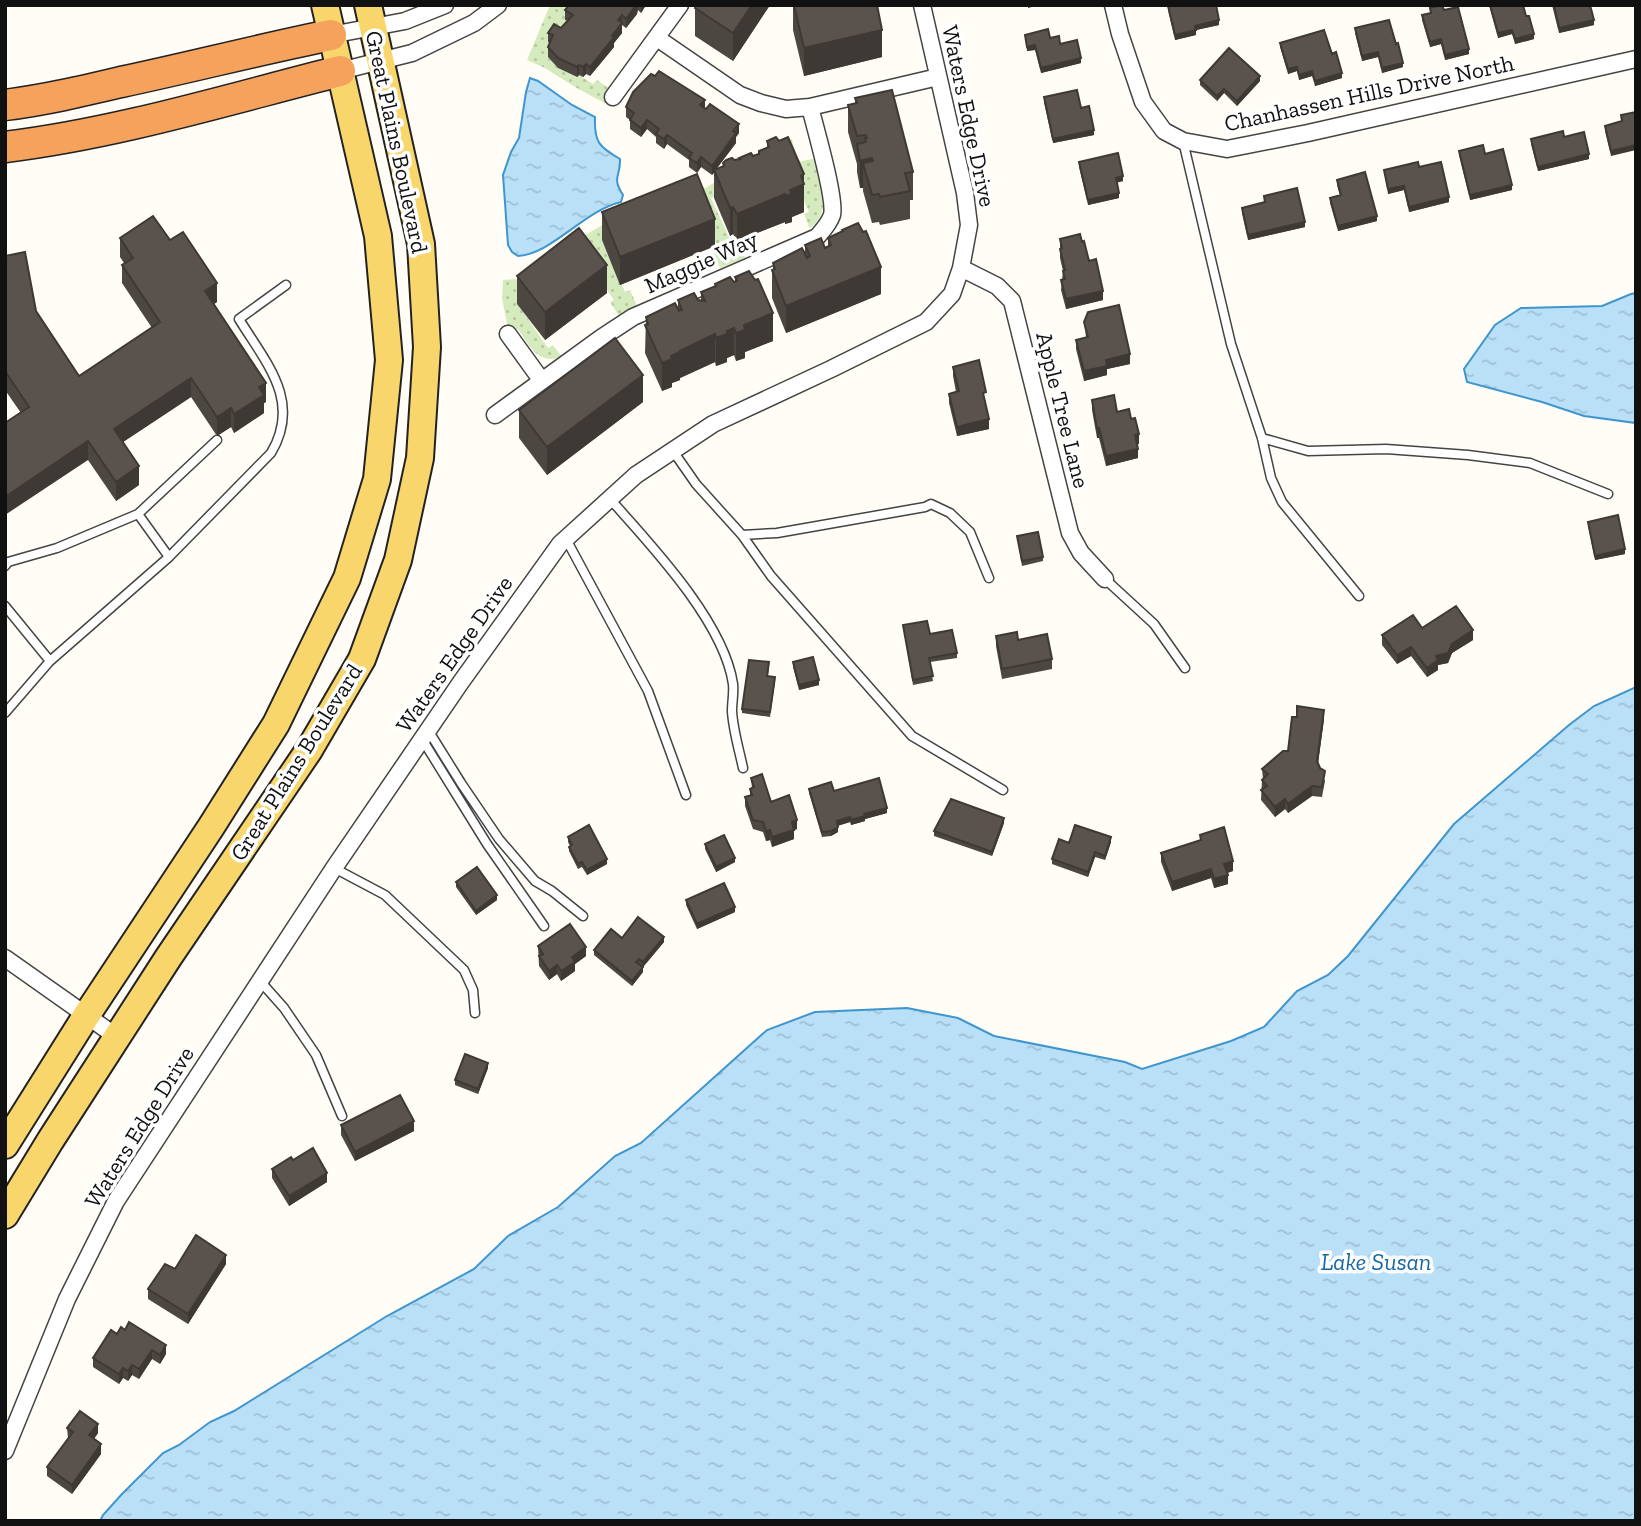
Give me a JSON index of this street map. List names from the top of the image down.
{
  "streets": {
    "main road": ["Great Plains Boulevard"],
    "street": [
      "Chanhassen Hills Drive North",
      "Waters Edge Drive",
      "Maggie Way",
      "Apple Tree Lane"
    ]
  },
  "crossings": [
    ["Waters Edge Drive", "Apple Tree Lane"]
  ],
  "water": ["Lake Susan"]
}
